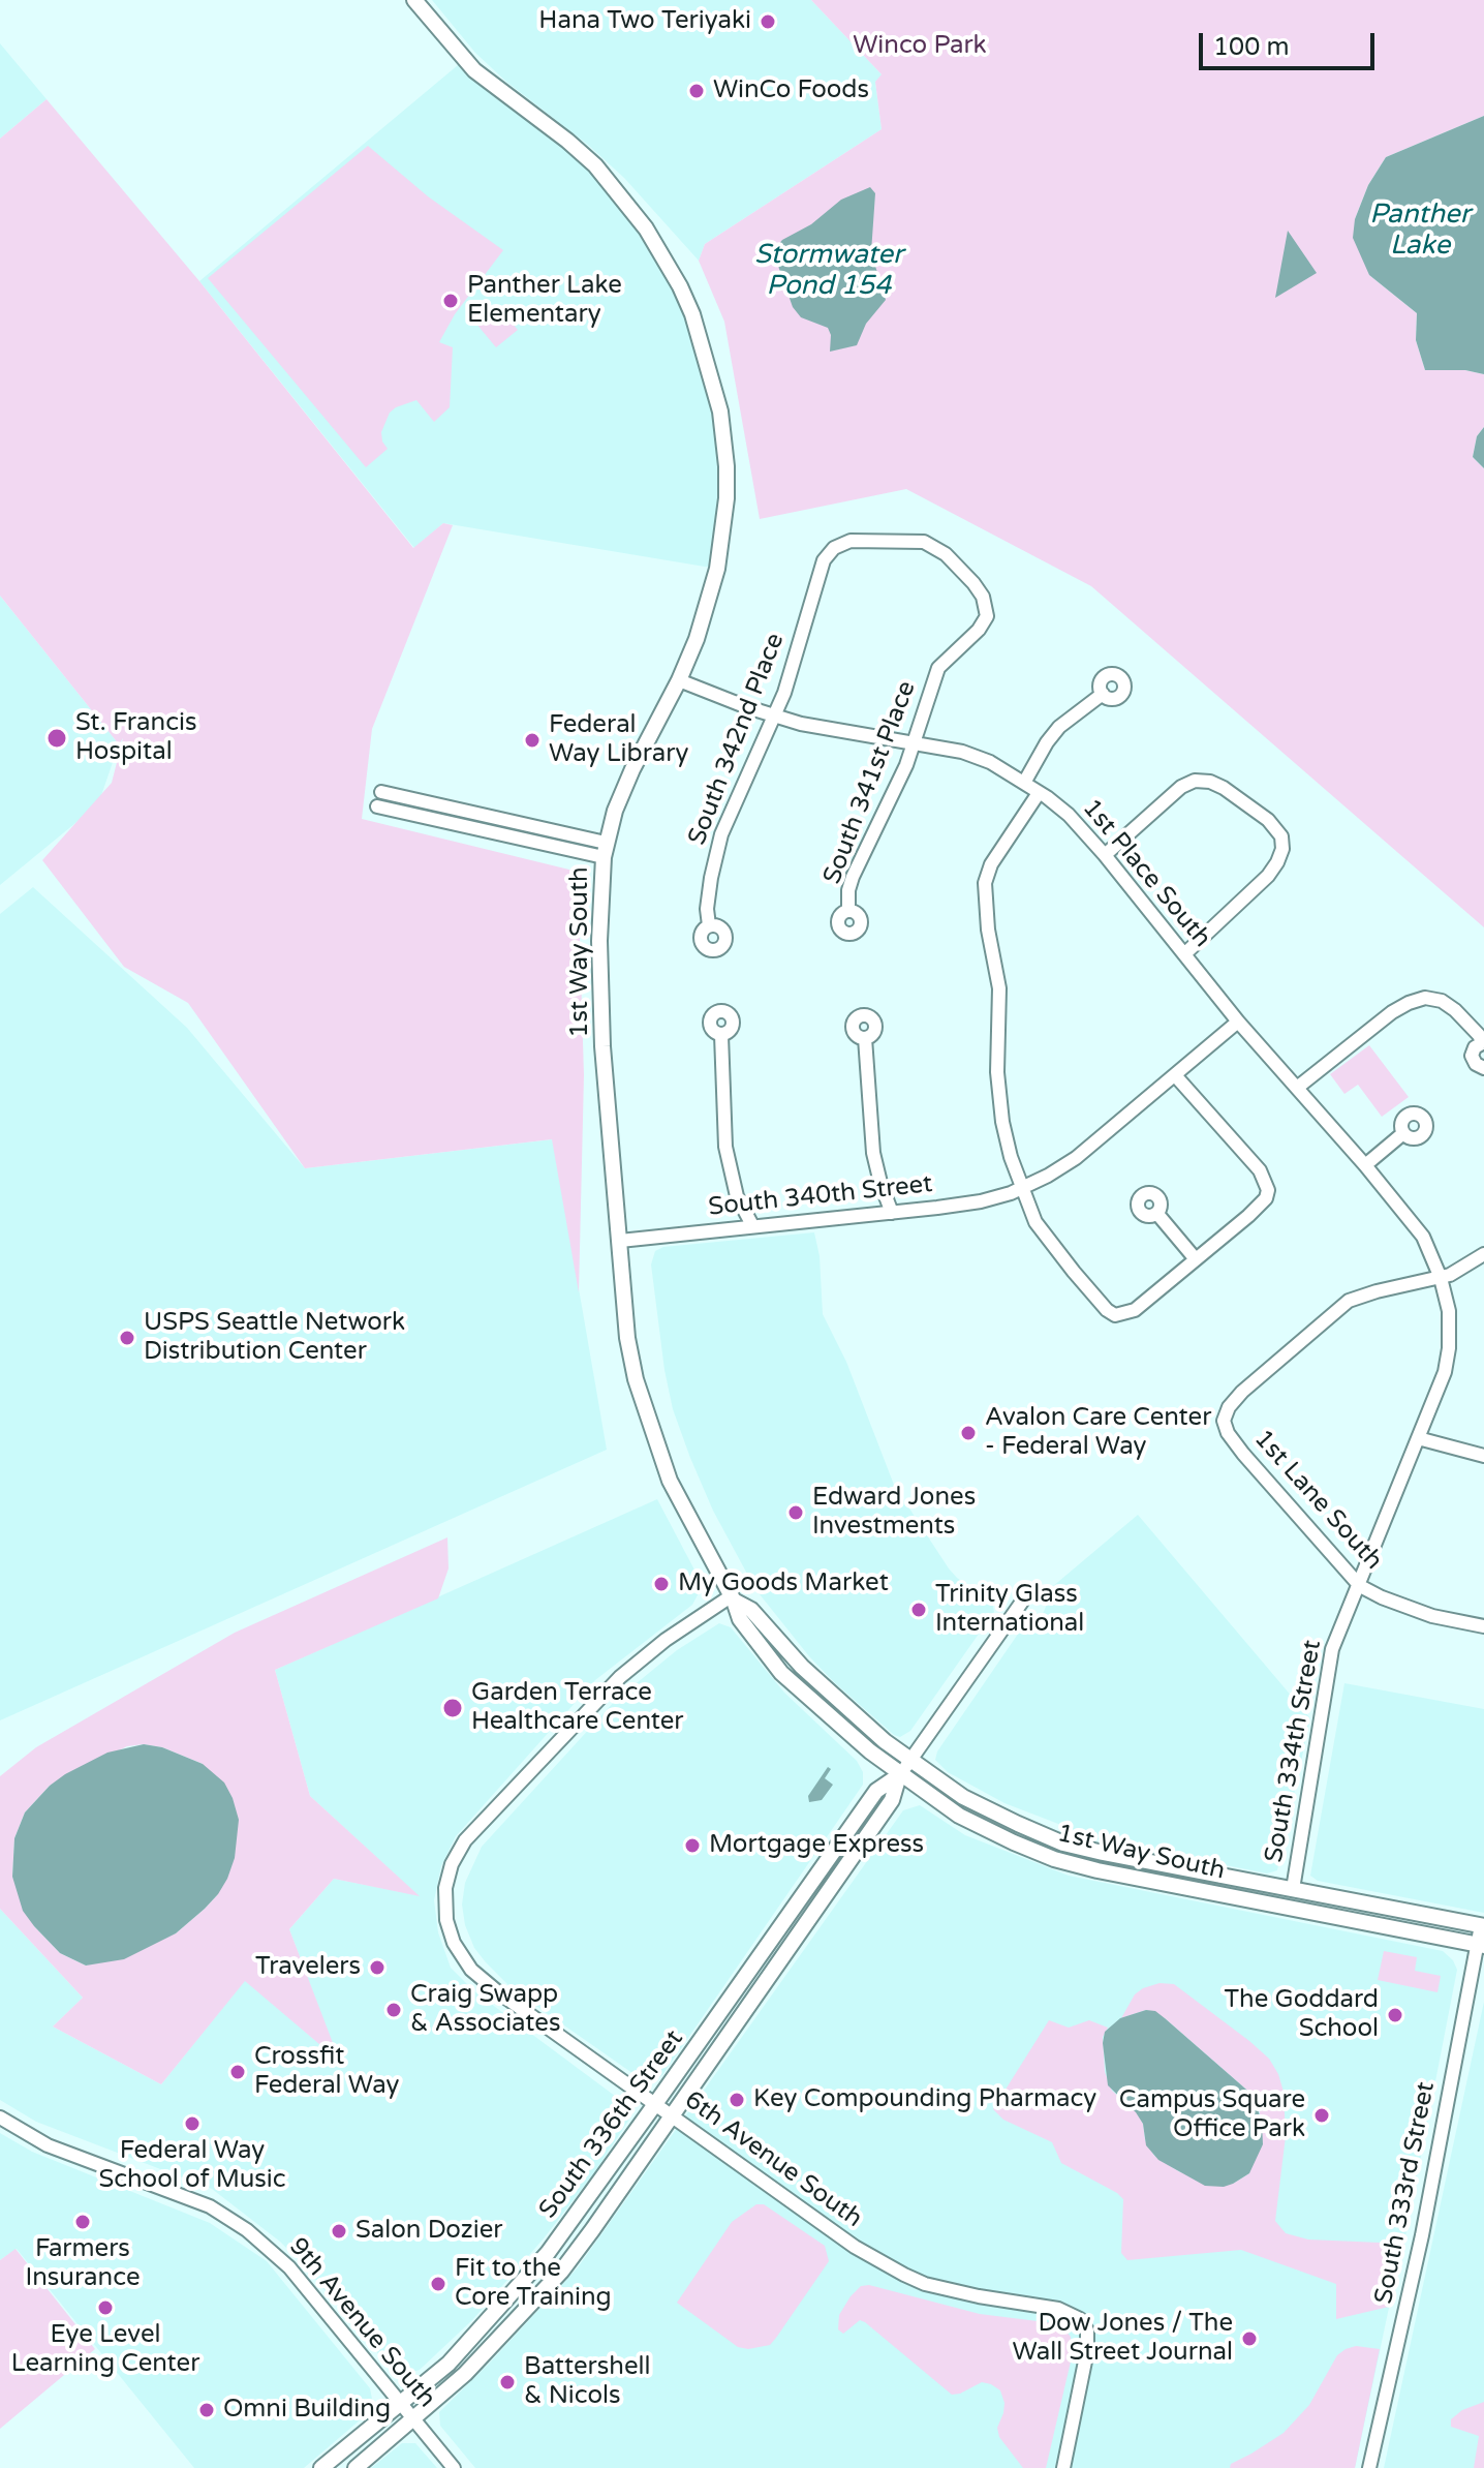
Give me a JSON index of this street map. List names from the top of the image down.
{
  "streets": {
    "main road": ["1st Way South", "South 336th Street"],
    "street": [
      "South 342nd Place",
      "South 341st Place",
      "1st Place South",
      "South 340th Street",
      "1st Lane South",
      "South 334th Street",
      "6th Avenue South",
      "South 333rd Street",
      "9th Avenue South"
    ]
  },
  "crossings": [
    ["South 342nd Place", "South 341st Place"],
    ["South 342nd Place", "1st Place South"],
    ["South 341st Place", "1st Place South"],
    ["1st Place South", "1st Way South"],
    ["1st Place South", "South 340th Street"],
    ["1st Place South", "1st Lane South"],
    ["1st Place South", "South 334th Street"],
    ["1st Way South", "South 340th Street"],
    ["1st Way South", "South 334th Street"],
    ["1st Way South", "South 336th Street"],
    ["1st Way South", "6th Avenue South"],
    ["1st Way South", "South 333rd Street"],
    ["1st Lane South", "South 334th Street"],
    ["South 336th Street", "6th Avenue South"],
    ["South 336th Street", "9th Avenue South"]
  ],
  "water": ["Panther Lake", "Stormwater Pond 154"],
  "parks": ["Winco Park"],
  "places": [
    "Hana Two Teriyaki",
    "WinCo Foods",
    "Panther Lake Elementary",
    "St. Francis Hospital",
    "Federal Way Library",
    "USPS Seattle Network Distribution Center",
    "Avalon Care Center - Federal Way",
    "Edward Jones Investments",
    "My Goods Market",
    "Trinity Glass International",
    "Garden Terrace Healthcare Center",
    "Mortgage Express",
    "Travelers",
    "Craig Swapp & Associates",
    "The Goddard School",
    "Crossfit Federal Way",
    "Key Compounding Pharmacy",
    "Campus Square Office Park",
    "Federal Way School of Music",
    "Farmers Insurance",
    "Salon Dozier",
    "Fit to the Core Training",
    "Eye Level Learning Center",
    "Dow Jones / The Wall Street Journal",
    "Battershell & Nicols",
    "Omni Building"
  ],
  "scale_bar": "100 m"
}
